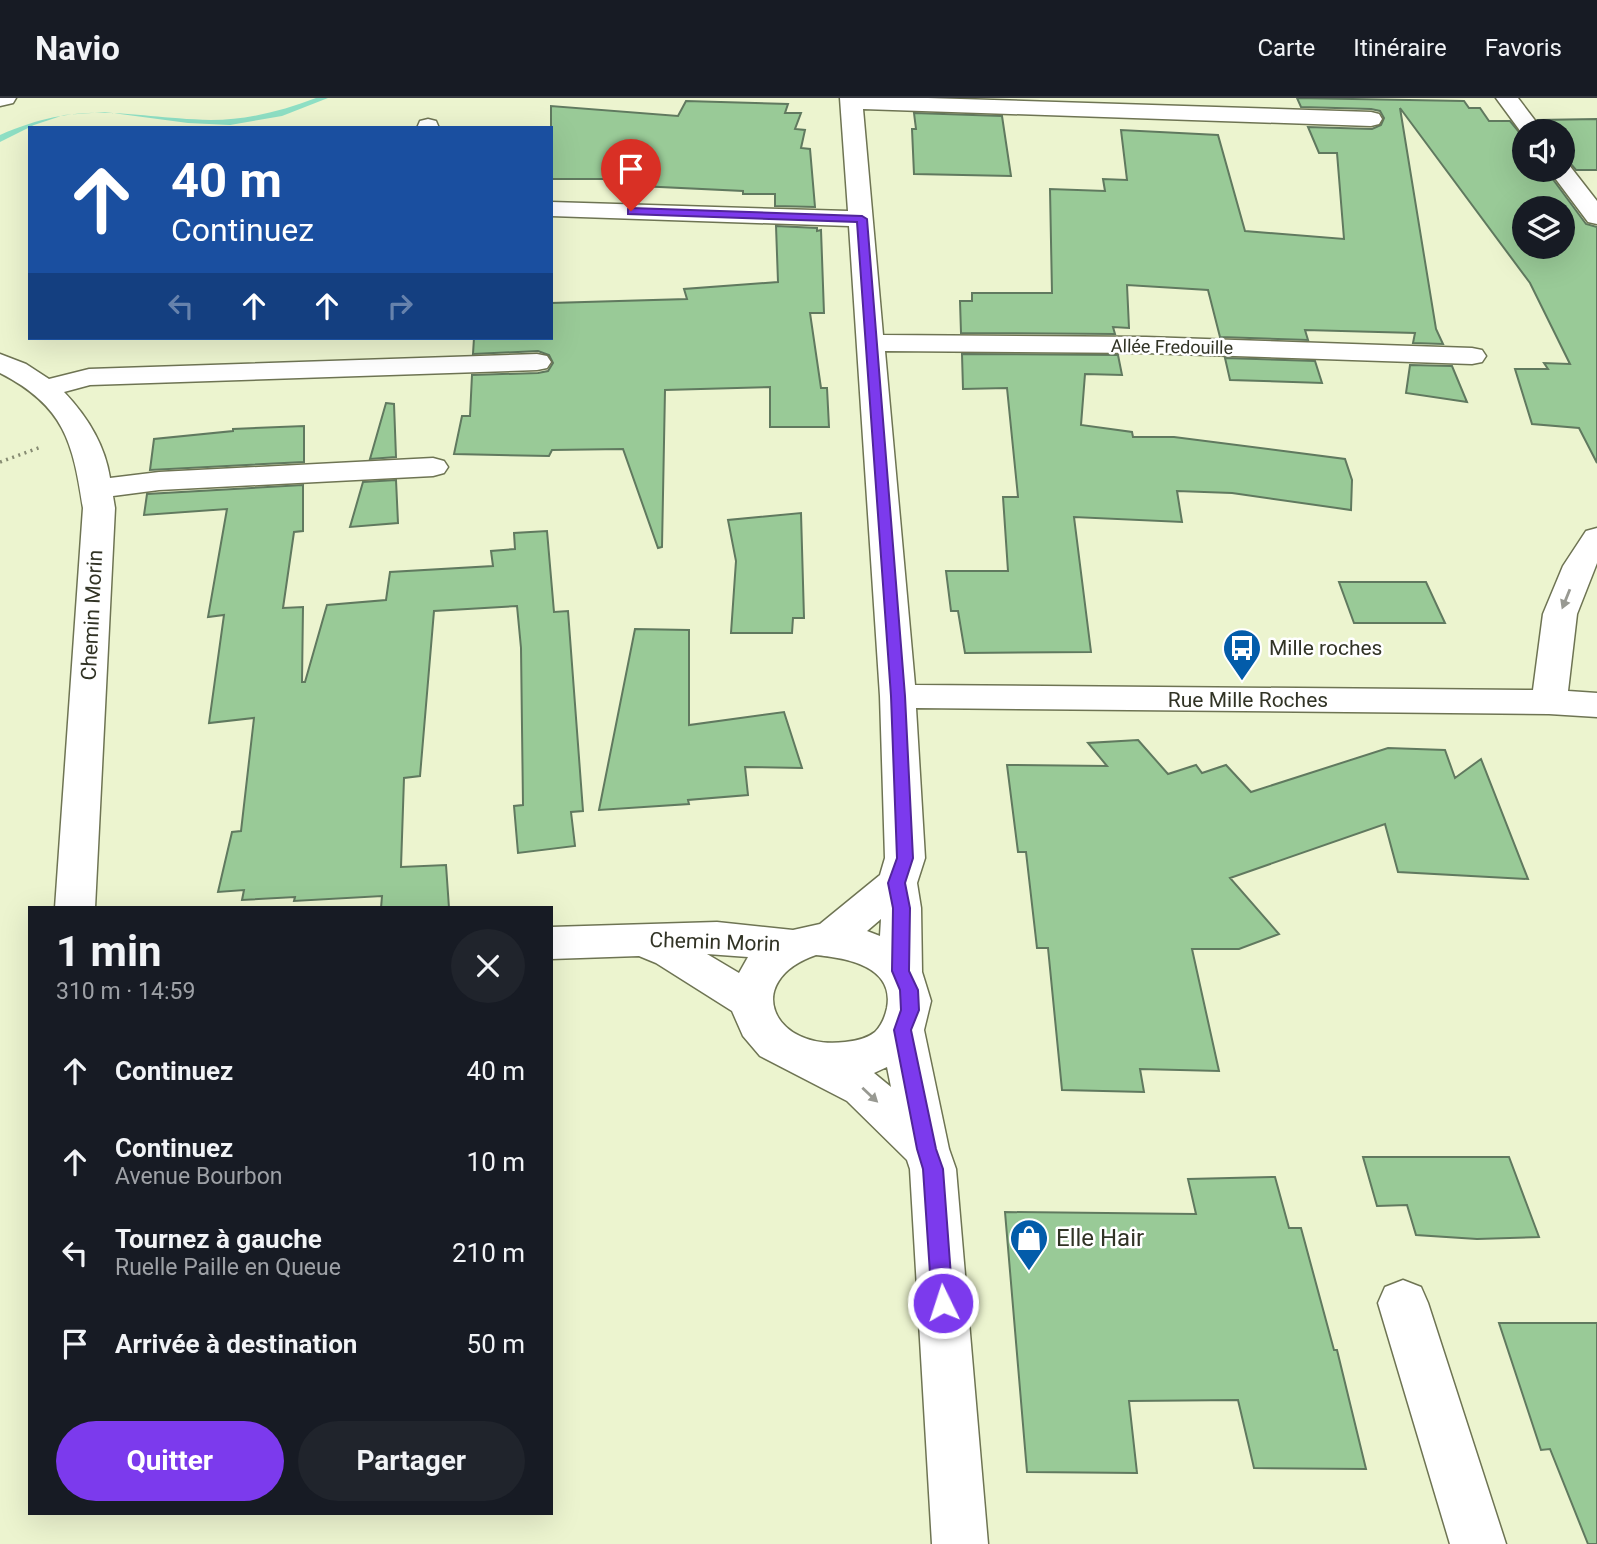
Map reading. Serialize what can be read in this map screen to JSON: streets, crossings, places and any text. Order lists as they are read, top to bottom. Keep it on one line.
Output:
{"streets":{"street":["Allée Fredouille","Chemin Morin","Rue Mille Roches"]},"places":{"bus stop":["Mille roches"],"shop":["Elle Hair"]},"page":{"header":"Navio","nav":["Carte","Itinéraire","Favoris"],"turn":["40 m","Continuez"],"heading":["1 min","310 m · 14:59"],"list":[{"name":"Continuez","value":"40 m"},{"name":"Continuez","note":"Avenue Bourbon","value":"10 m"},{"name":"Tournez à gauche","note":"Ruelle Paille en Queue","value":"210 m"},{"name":"Arrivée à destination","value":"50 m"}],"buttons":["Quitter","Partager"]}}
